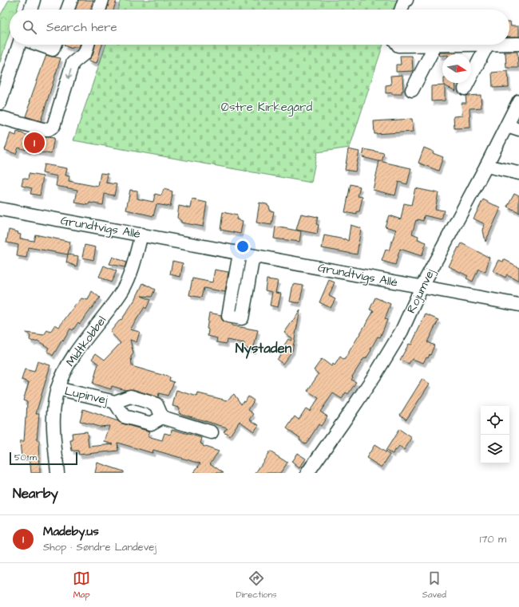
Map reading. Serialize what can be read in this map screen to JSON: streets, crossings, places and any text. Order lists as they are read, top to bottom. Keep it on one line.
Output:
{"streets":{"street":["Grundtvigs Allé","Rojumvej","Midtkobbel","Lupinvej"]},"crossings":[["Grundtvigs Allé","Rojumvej"],["Grundtvigs Allé","Midtkobbel"],["Midtkobbel","Lupinvej"]],"districts":["Nystaden"],"parks":["Østre Kirkegård"],"scale_bar":"50 m","north":"right","page":{"search":"Search here","pins":"1","scale":"50 m","heading":"Nearby","list":[{"mark":"1","name":"Madeby.us","note":"Shop · Søndre Landevej","value":"170 m"}],"nav":["Map","Directions","Saved"]}}
